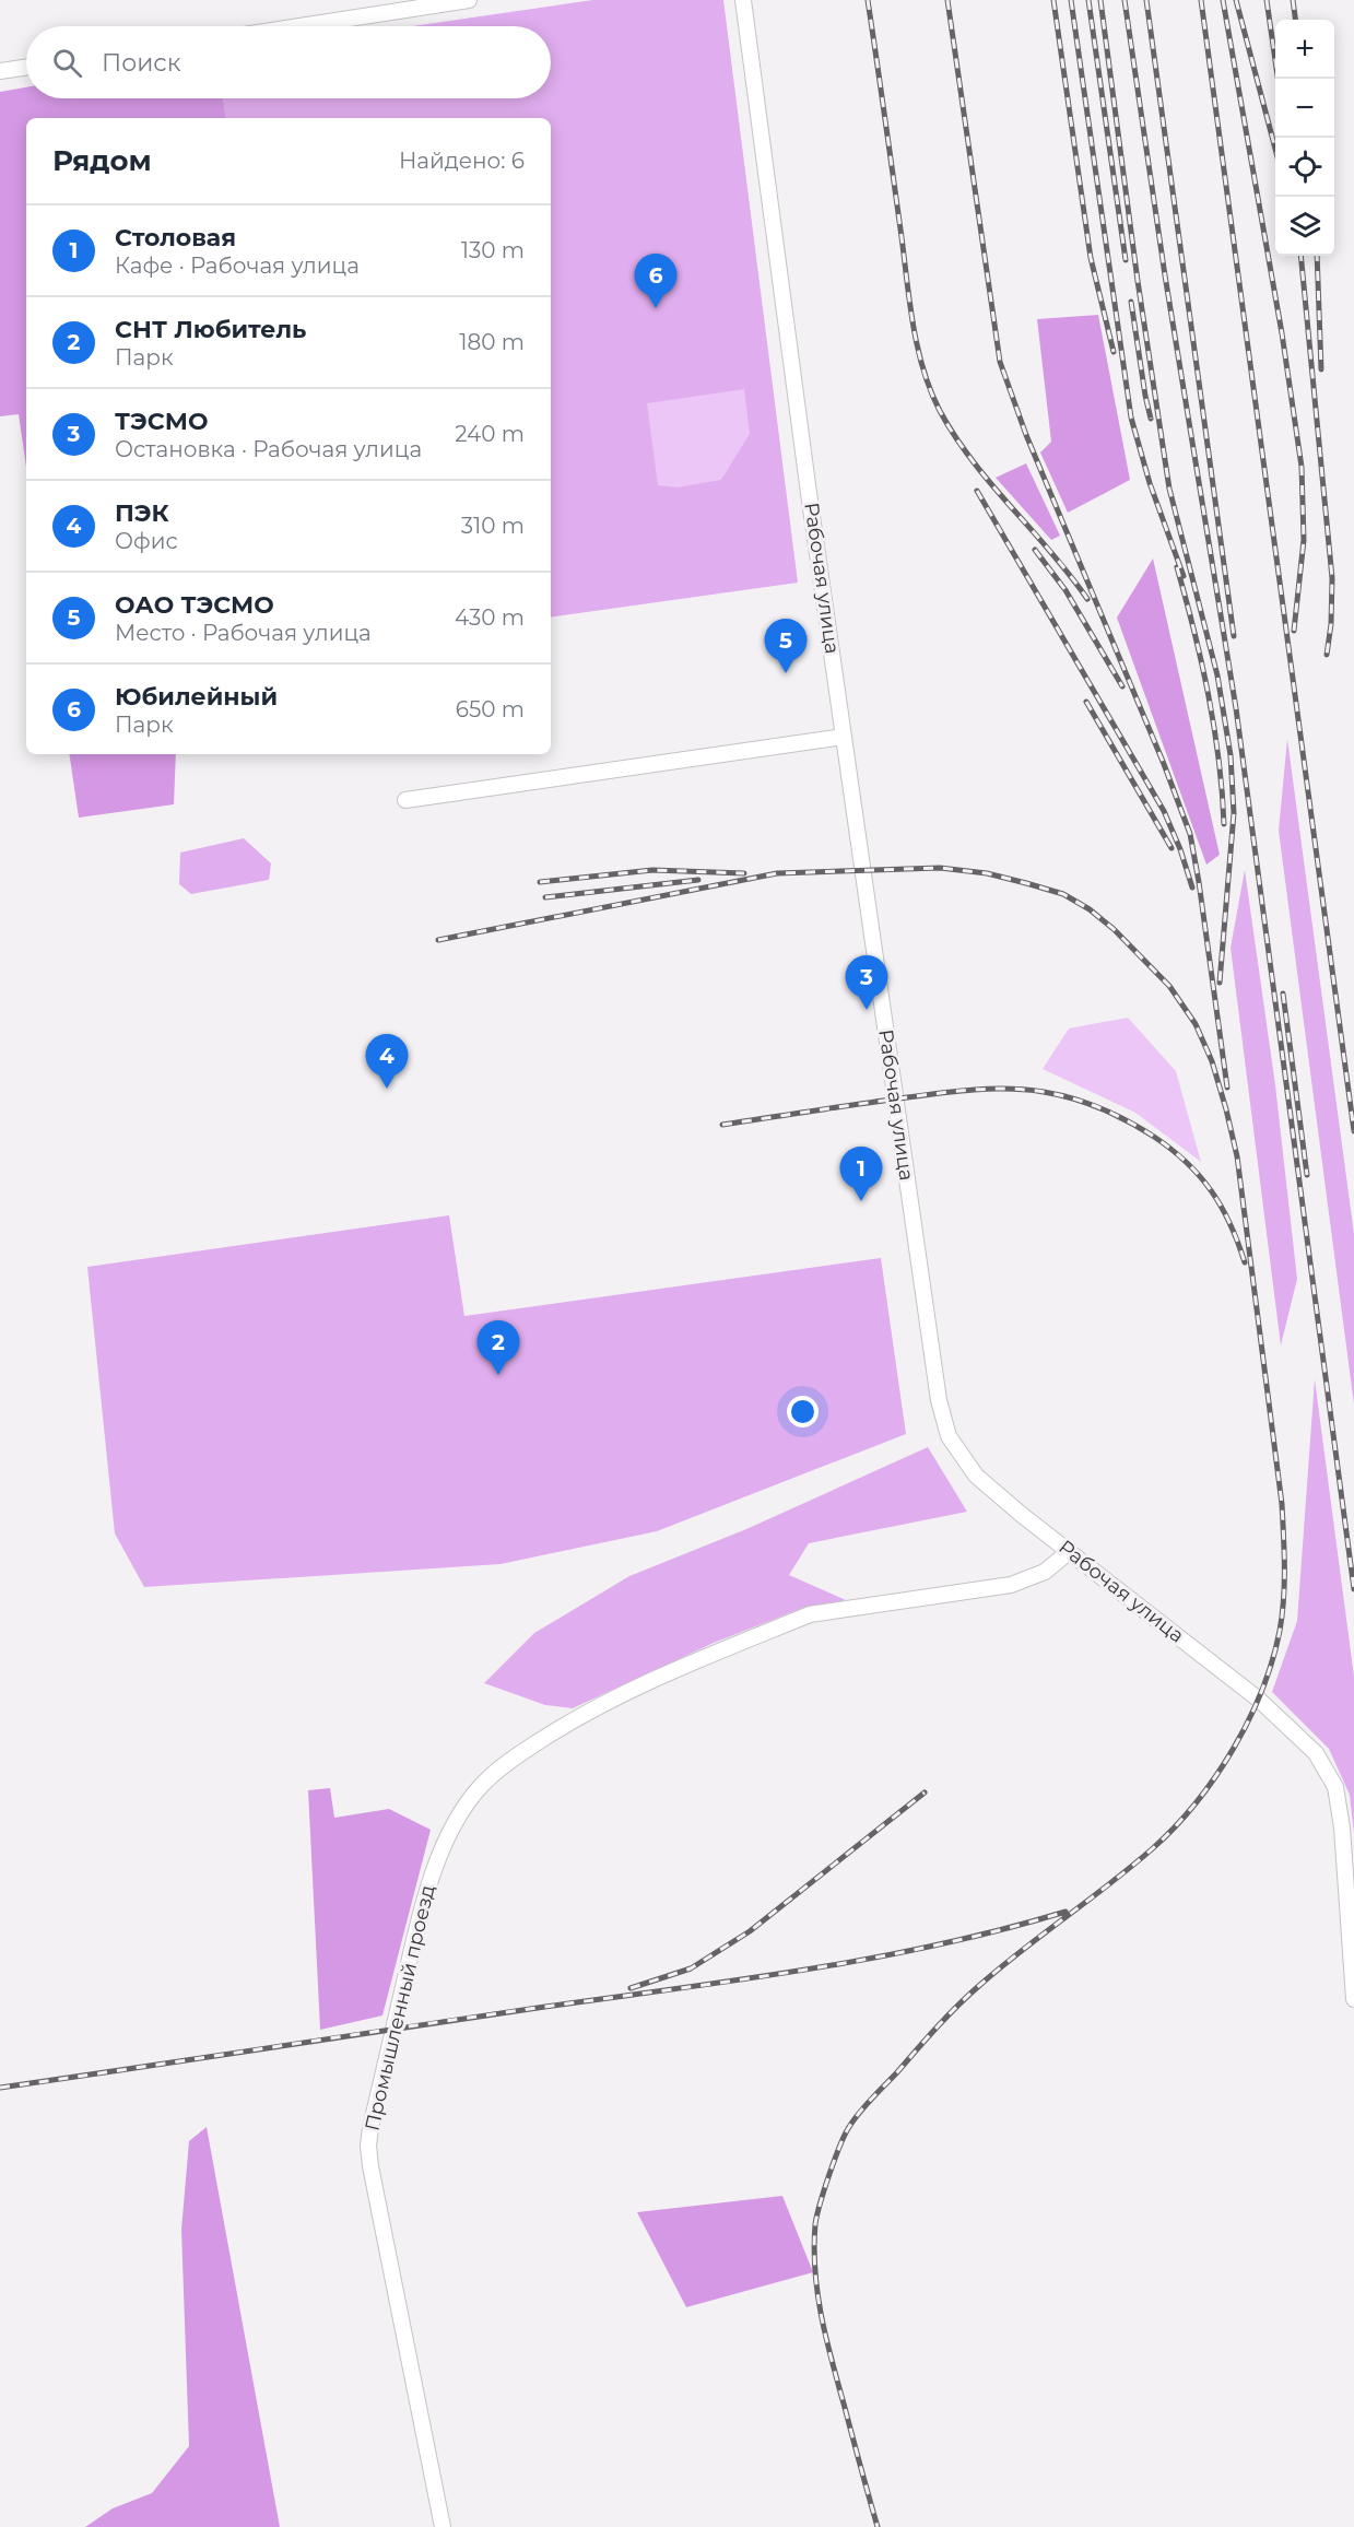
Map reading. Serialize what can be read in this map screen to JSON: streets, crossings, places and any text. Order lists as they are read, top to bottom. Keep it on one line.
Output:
{"streets":{"street":["Рабочая улица","Промышленный проезд"]},"crossings":[["Рабочая улица","Промышленный проезд"]],"page":{"map_buttons":["+","−"],"search":"Поиск","heading":["Рядом","Найдено: 6"],"list":[{"mark":"1","name":"Столовая","note":"Кафе · Рабочая улица","value":"130 m"},{"mark":"2","name":"СНТ Любитель","note":"Парк","value":"180 m"},{"mark":"3","name":"ТЭСМО","note":"Остановка · Рабочая улица","value":"240 m"},{"mark":"4","name":"ПЭК","note":"Офис","value":"310 m"},{"mark":"5","name":"ОАО ТЭСМО","note":"Место · Рабочая улица","value":"430 m"},{"mark":"6","name":"Юбилейный","note":"Парк","value":"650 m"}],"pins":["6","5","3","4","1","2"]}}
